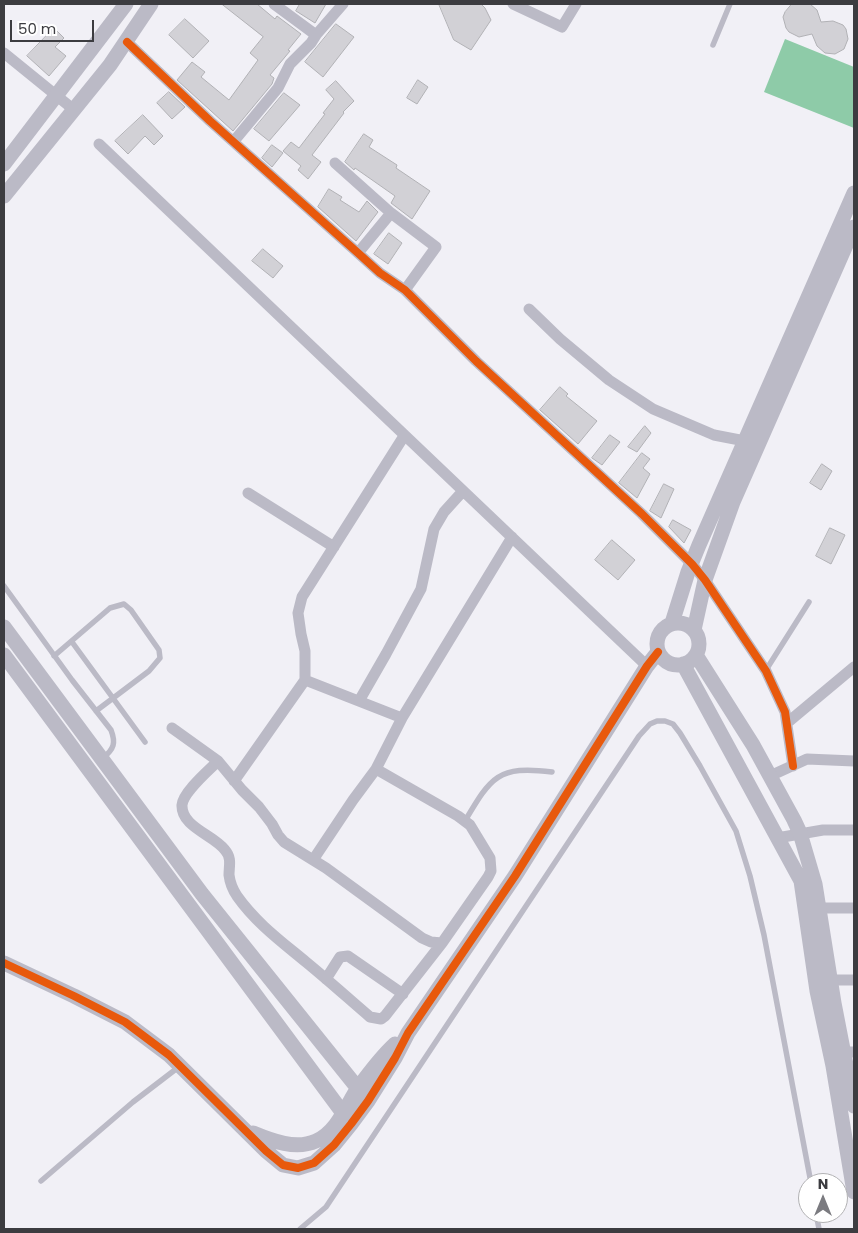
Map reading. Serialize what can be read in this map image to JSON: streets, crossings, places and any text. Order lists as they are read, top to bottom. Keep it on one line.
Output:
{"scale_bar":"50 m","north":"top"}
